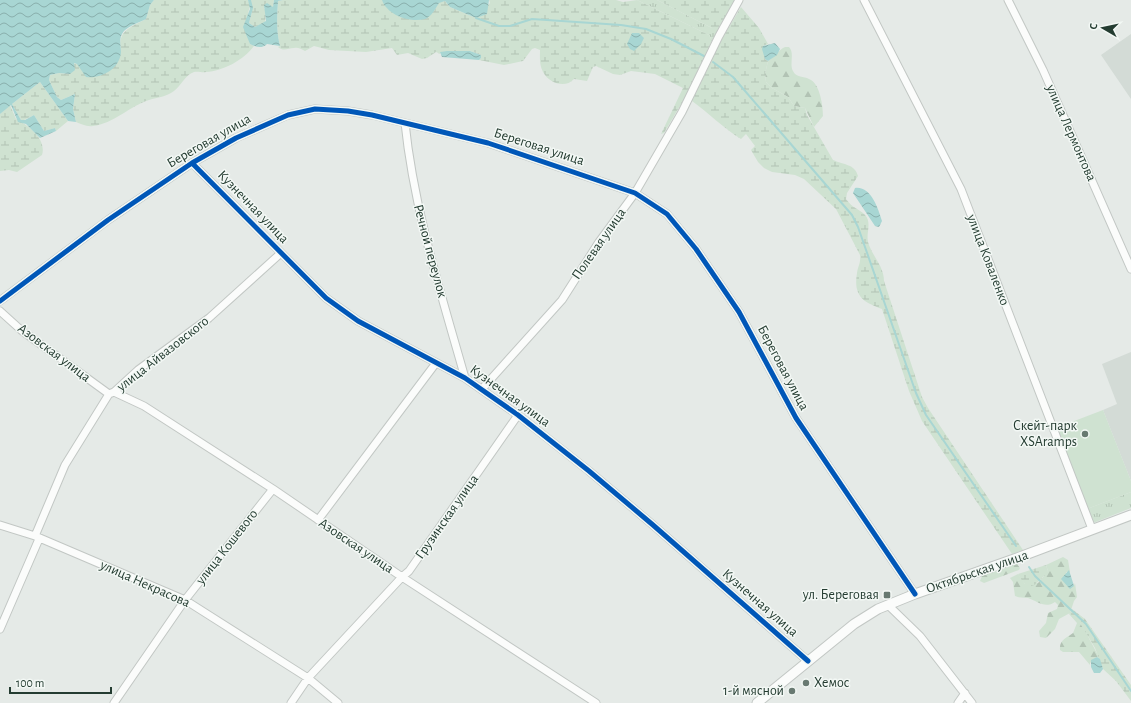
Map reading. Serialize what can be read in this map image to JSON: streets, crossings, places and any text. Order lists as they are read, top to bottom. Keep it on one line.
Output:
{"streets":{"street":["улица Лермонтова","Береговая улица","Кузнечная улица","Полевая улица","Речной переулок","улица Коваленко","Азовская улица","улица Айвазовского","Грузинская улица","улица Кошевого","Октябрьская улица","улица Некрасова"]},"crossings":[["Береговая улица","Кузнечная улица"],["Береговая улица","Полевая улица"],["Береговая улица","Речной переулок"],["Береговая улица","Октябрьская улица"],["Кузнечная улица","Полевая улица"],["Кузнечная улица","Речной переулок"],["Кузнечная улица","улица Айвазовского"],["Кузнечная улица","Грузинская улица"],["Кузнечная улица","Октябрьская улица"],["улица Коваленко","Октябрьская улица"],["Азовская улица","улица Айвазовского"],["Азовская улица","Грузинская улица"],["Азовская улица","улица Кошевого"],["улица Айвазовского","улица Некрасова"],["Грузинская улица","улица Некрасова"],["улица Кошевого","улица Некрасова"]],"places":{"other":["Скейт-парк XSAramps","Хемос","1-й мясной"],"transit":["ул. Береговая"]},"scale_bar":"100 m","north":"left"}
